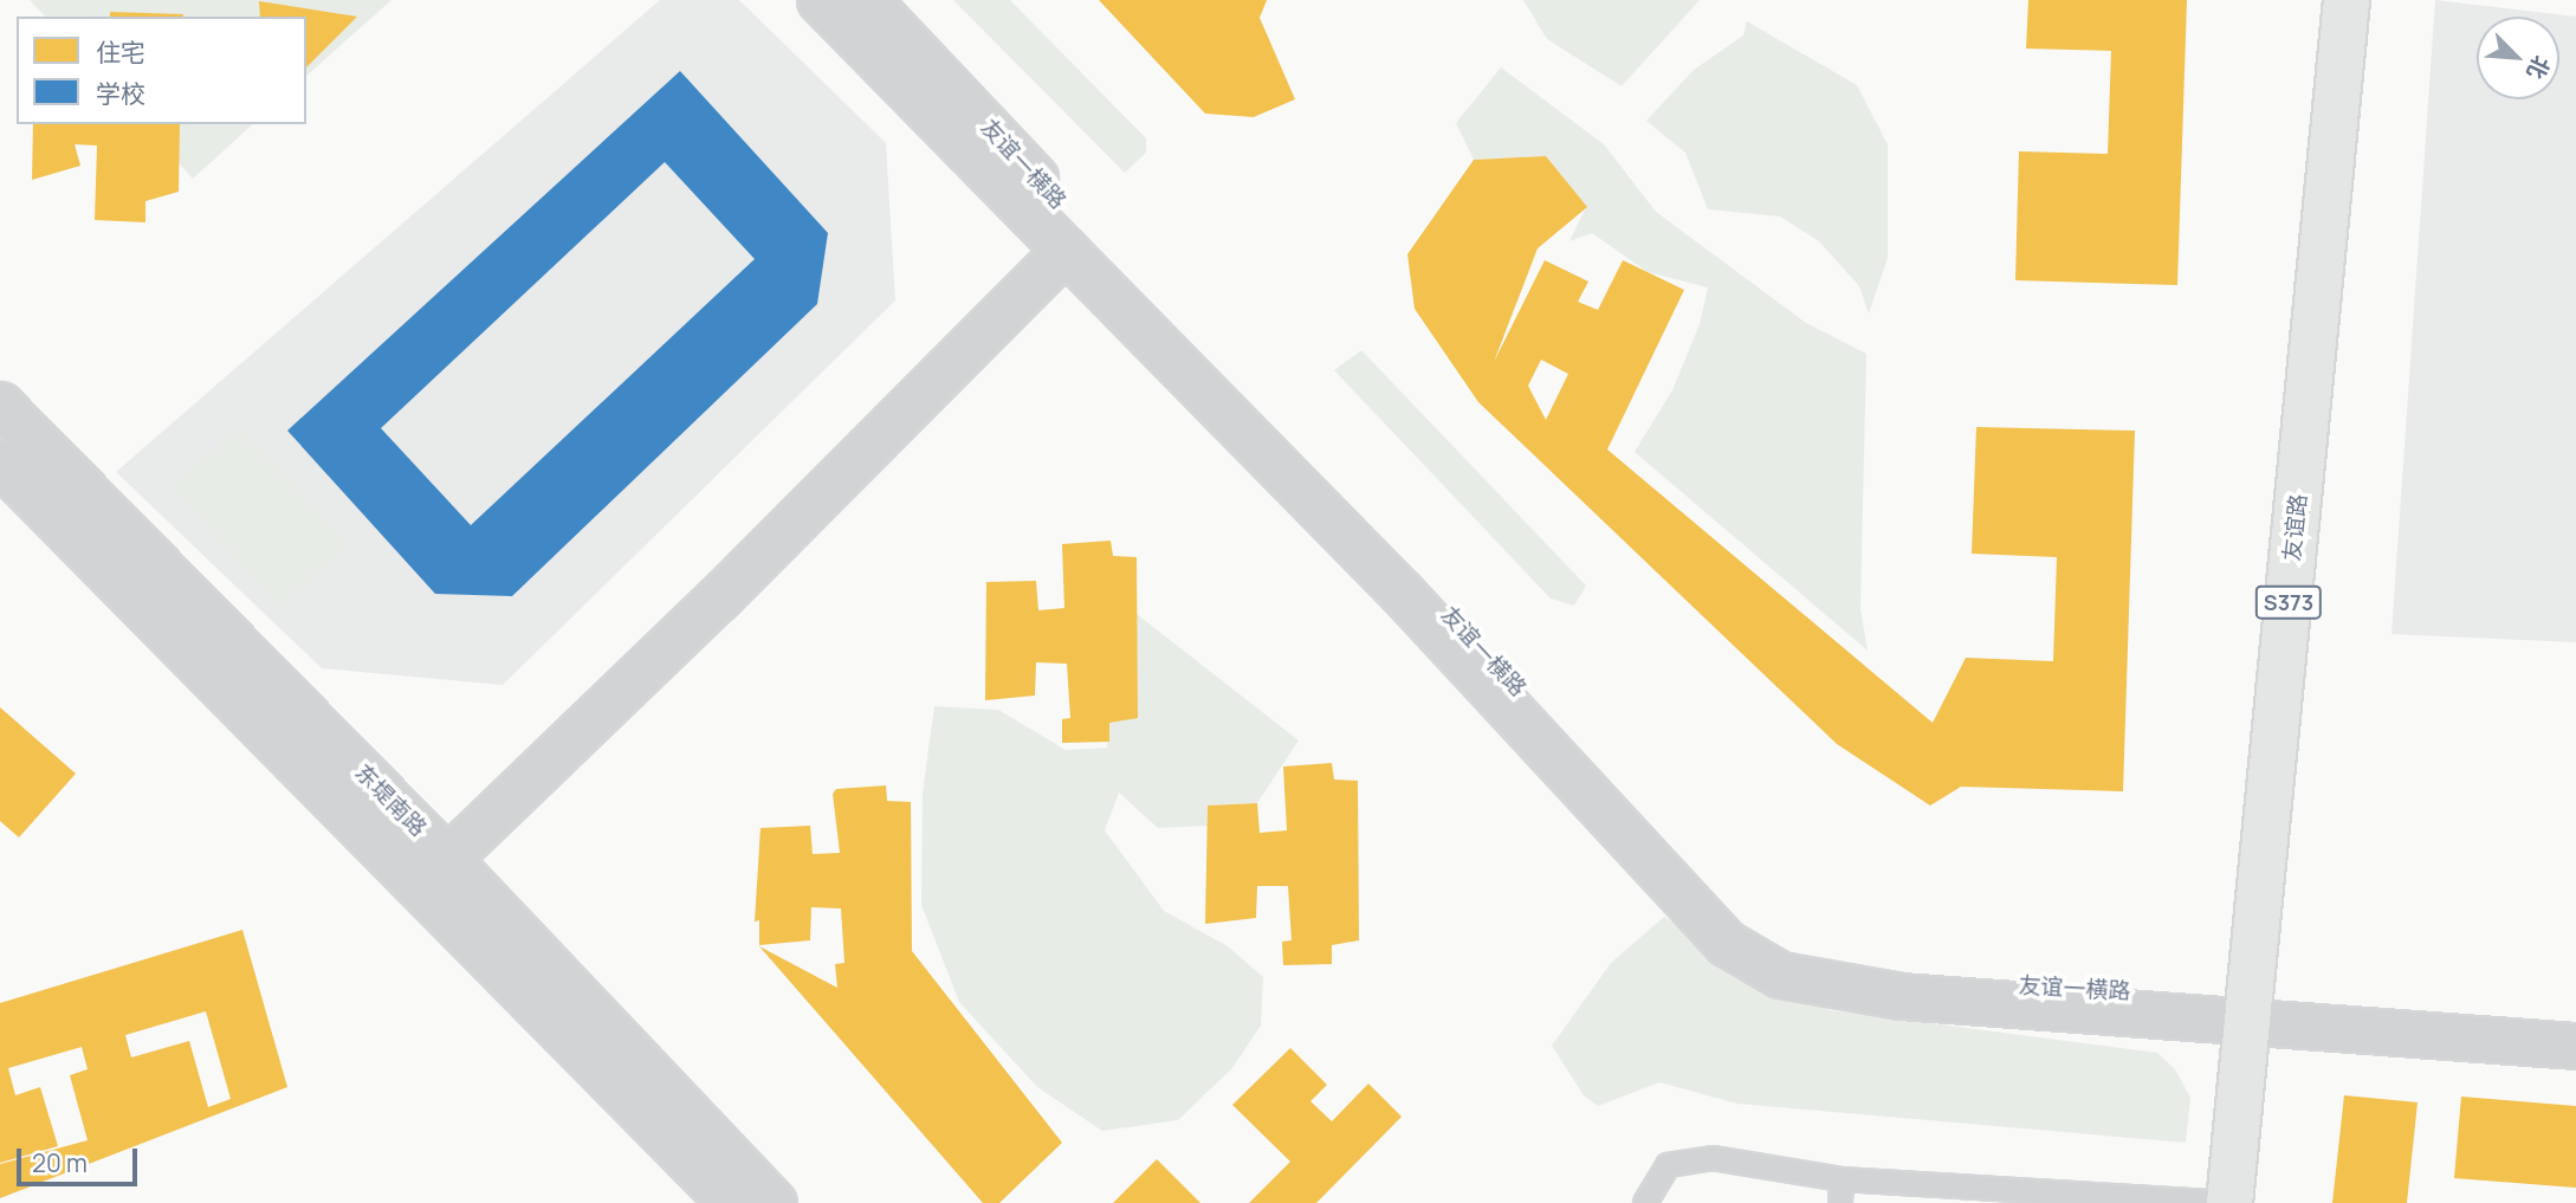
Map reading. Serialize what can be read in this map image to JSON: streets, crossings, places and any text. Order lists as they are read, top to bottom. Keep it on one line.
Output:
{"streets":{"main road":["友谊路","S373"],"street":["友谊一横路","东堤南路"]},"crossings":[["友谊一横路","友谊路"]],"legend":["住宅","学校"],"scale_bar":"20 m","north":"bottom right"}
